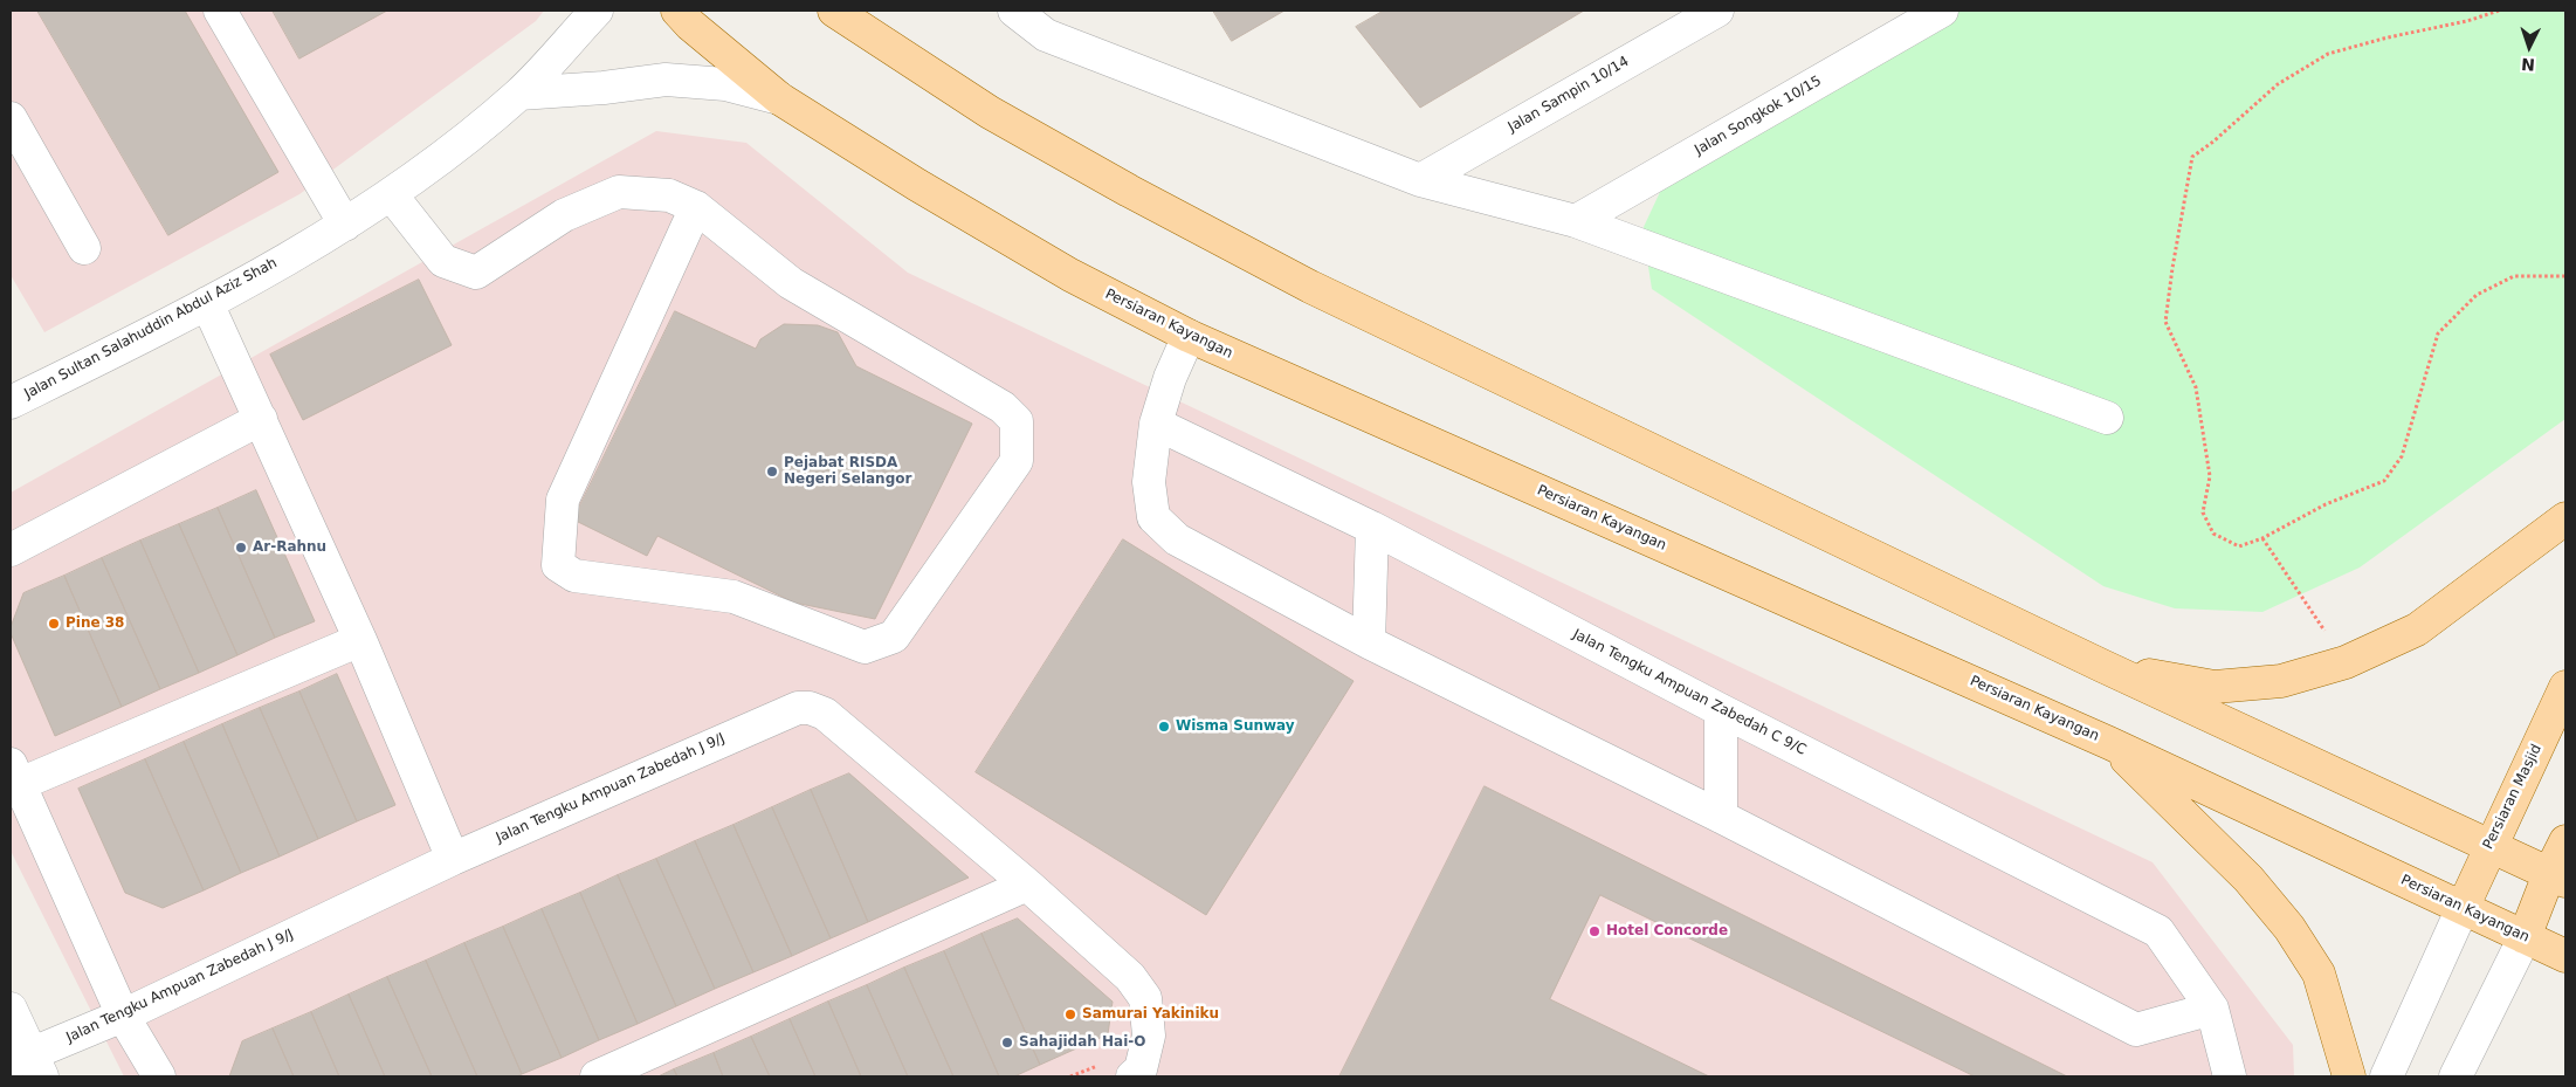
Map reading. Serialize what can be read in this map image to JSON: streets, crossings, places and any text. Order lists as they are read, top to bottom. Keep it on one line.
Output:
{"streets":{"main road":["Persiaran Kayangan","Persiaran Masjid"],"street":["Jalan Sampin 10/14","Jalan Songkok 10/15","Jalan Sultan Salahuddin Abdul Aziz Shah","Jalan Tengku Ampuan Zabedah C 9/C","Jalan Tengku Ampuan Zabedah J 9/J"]},"crossings":[["Persiaran Kayangan","Persiaran Masjid"]],"places":["Pejabat RISDA Negeri Selangor","Ar-Rahnu","Pine 38","Wisma Sunway","Hotel Concorde","Samurai Yakiniku","Sahajidah Hai-O"],"north":"bottom"}
